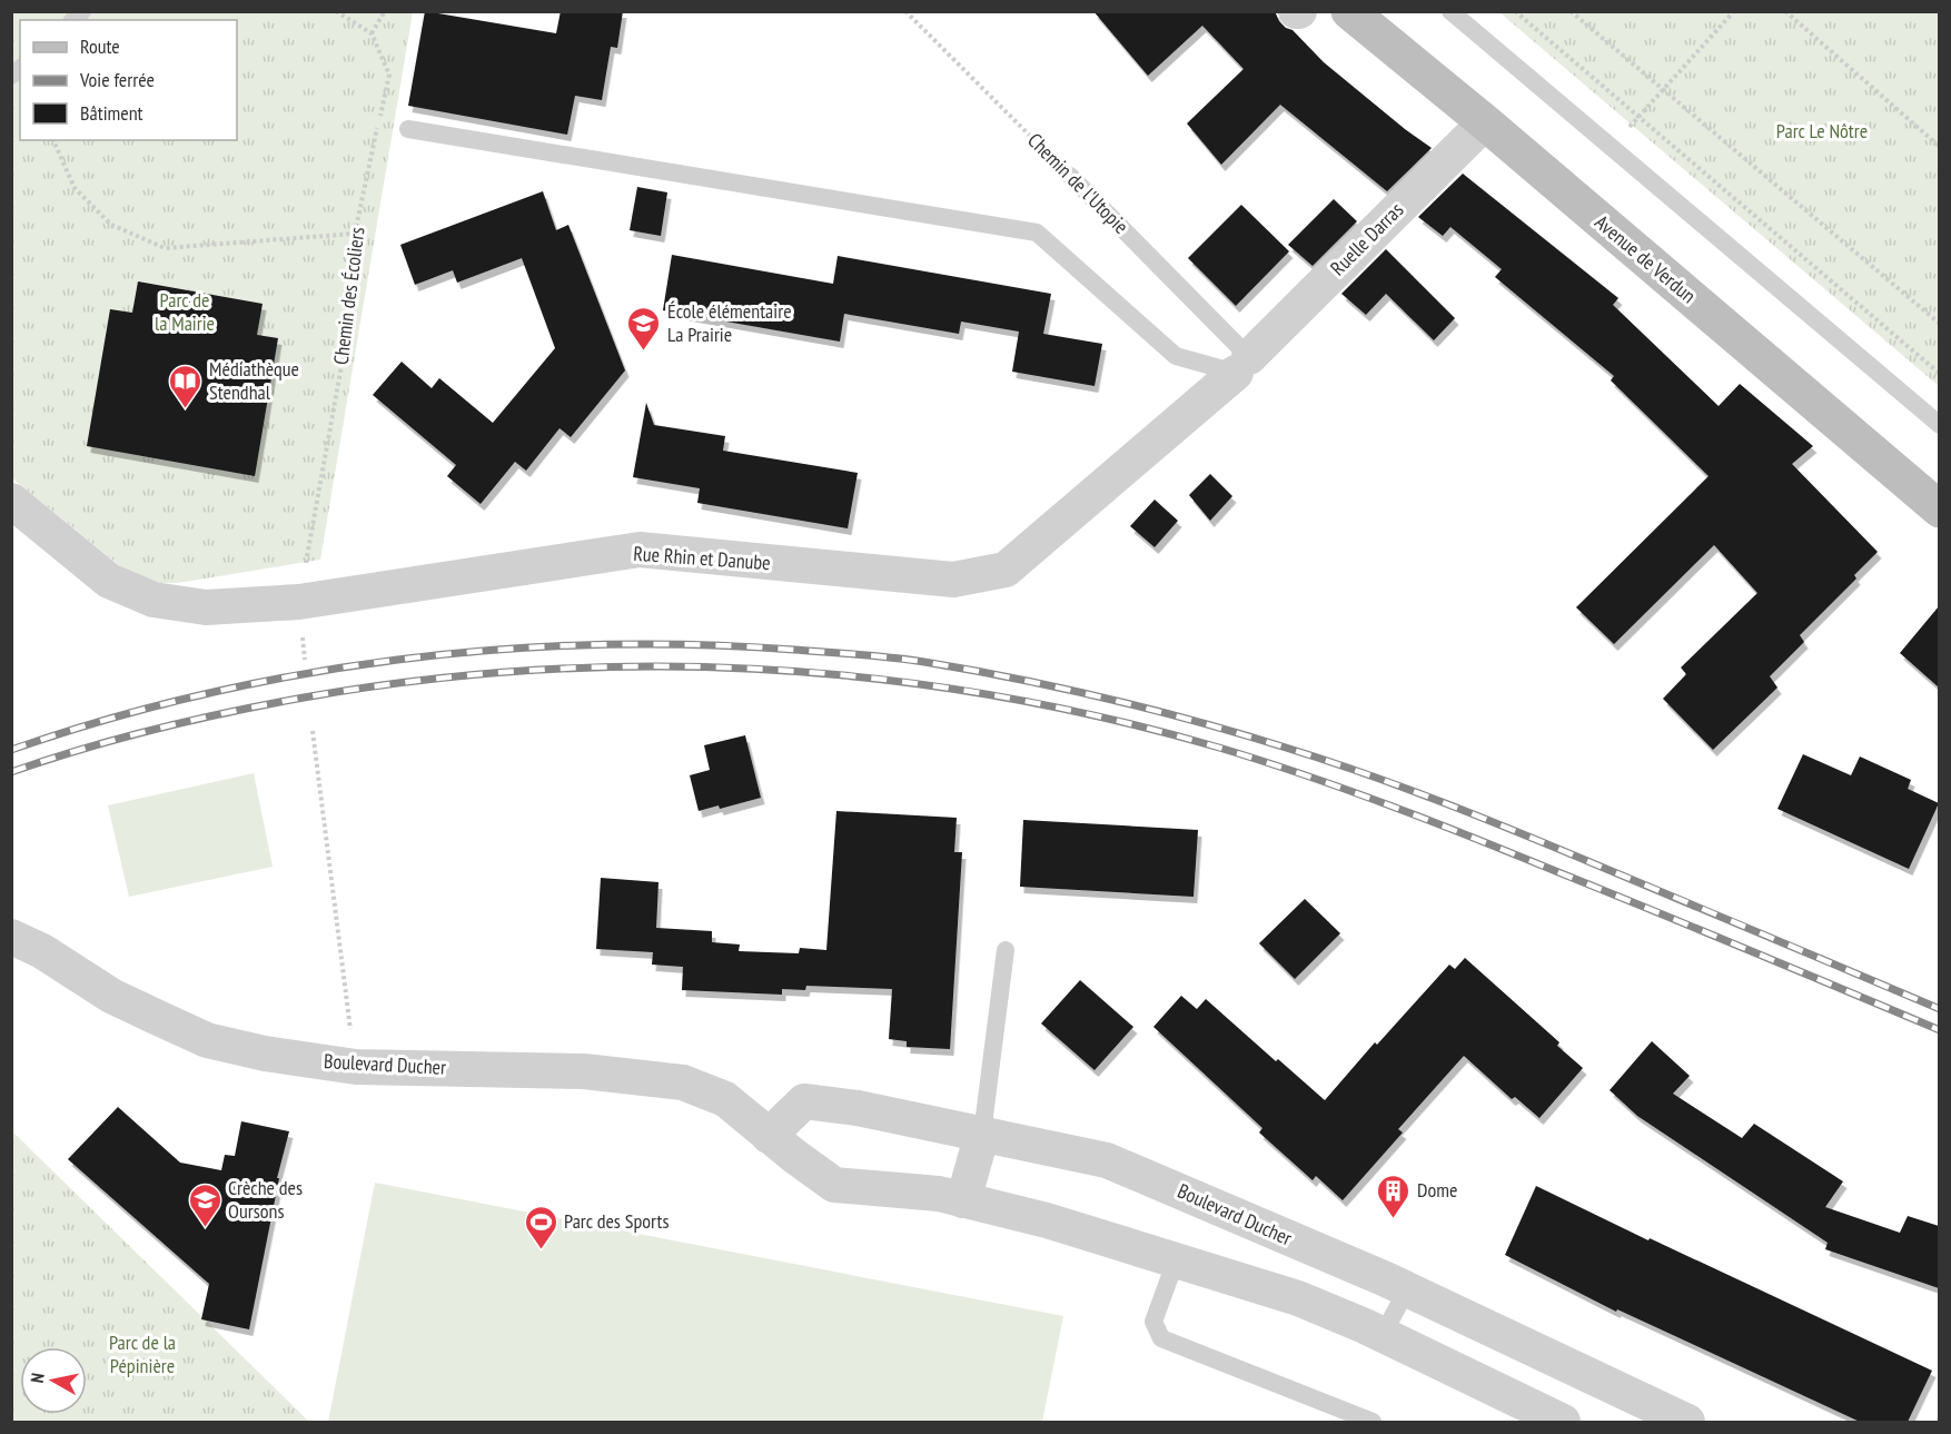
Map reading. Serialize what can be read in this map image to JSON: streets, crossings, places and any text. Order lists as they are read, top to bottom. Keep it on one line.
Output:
{"streets":{"main road":["Avenue de Verdun"],"street":["Ruelle Darras","Rue Rhin et Danube","Boulevard Ducher"],"lane":["Chemin de l'Utopie"],"path":["Chemin des Écoliers"]},"crossings":[["Chemin de l'Utopie","Ruelle Darras"],["Chemin de l'Utopie","Rue Rhin et Danube"],["Ruelle Darras","Avenue de Verdun"],["Ruelle Darras","Rue Rhin et Danube"],["Chemin des Écoliers","Rue Rhin et Danube"]],"parks":["Parc Le Nôtre","Parc de la Mairie","Parc de la Pépinière"],"places":{"school or university":["École élémentaire La Prairie","Crèche des Oursons"],"library":["Médiathèque Stendhal"],"building":["Dome"],"sports":["Parc des Sports"]},"legend":["Route","Voie ferrée","Bâtiment"],"north":"left"}
